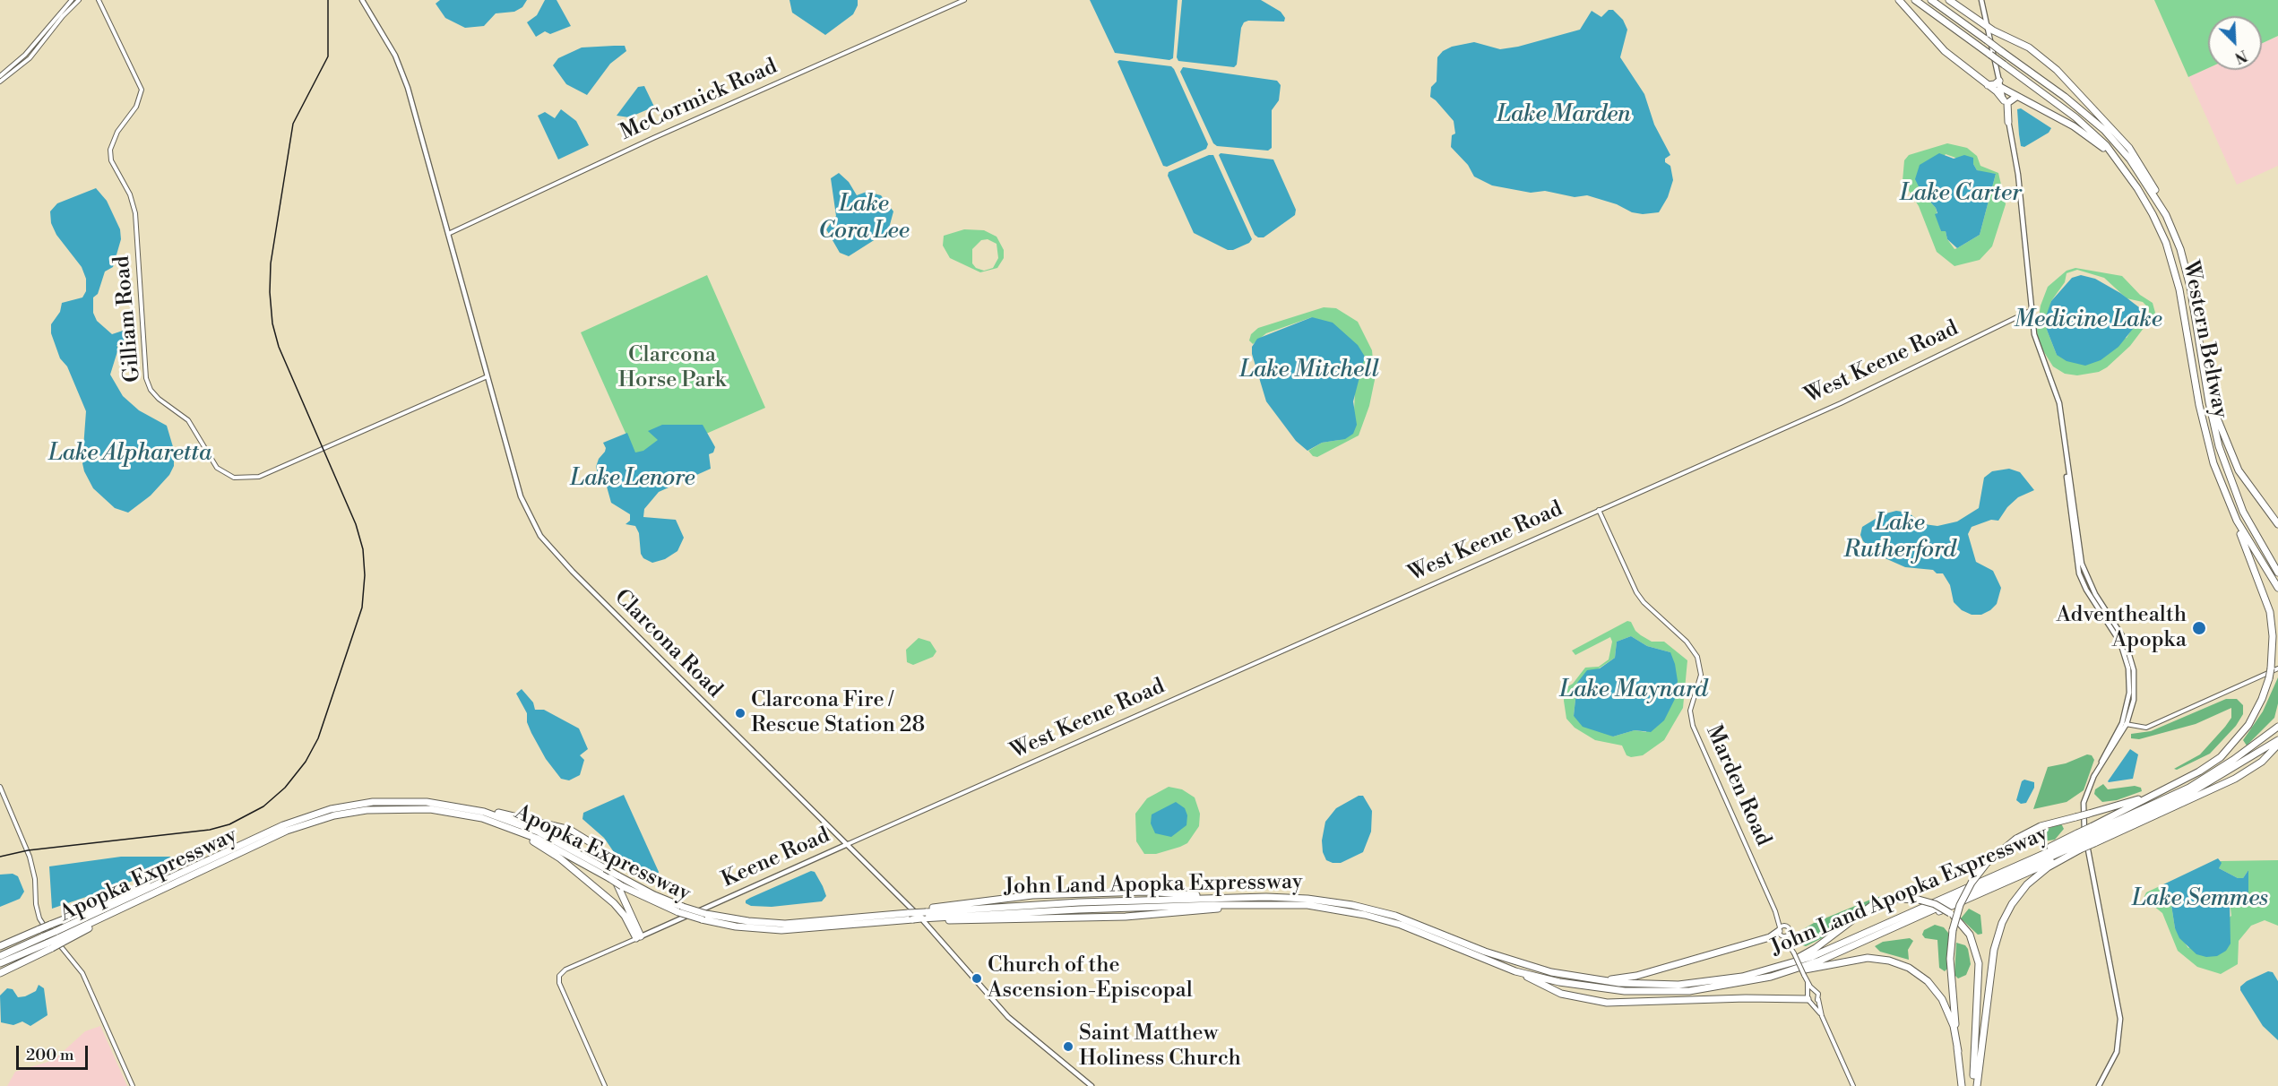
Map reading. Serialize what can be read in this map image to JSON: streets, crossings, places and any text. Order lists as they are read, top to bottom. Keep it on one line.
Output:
{"streets":{"highway":["Western Beltway","Apopka Expressway","John Land Apopka Expressway"],"main road":["Clarcona Road","Keene Road"],"street":["McCormick Road","Gilliam Road","West Keene Road","Marden Road"]},"crossings":[["McCormick Road","Clarcona Road"],["Gilliam Road","Clarcona Road"],["West Keene Road","Marden Road"],["West Keene Road","Keene Road"],["Clarcona Road","Keene Road"],["Apopka Expressway","John Land Apopka Expressway"]],"water":["Lake Marden","Lake Carter","Lake Cora Lee","Medicine Lake","Lake Mitchell","Lake Alpharetta","Lake Lenore","Lake Rutherford","Lake Maynard","Lake Semmes"],"parks":["Clarcona Horse Park"],"places":["Adventhealth Apopka","Clarcona Fire / Rescue Station 28","Church of the Ascension-Episcopal","Saint Matthew Holiness Church"],"scale_bar":"200 m","north":"bottom right"}
